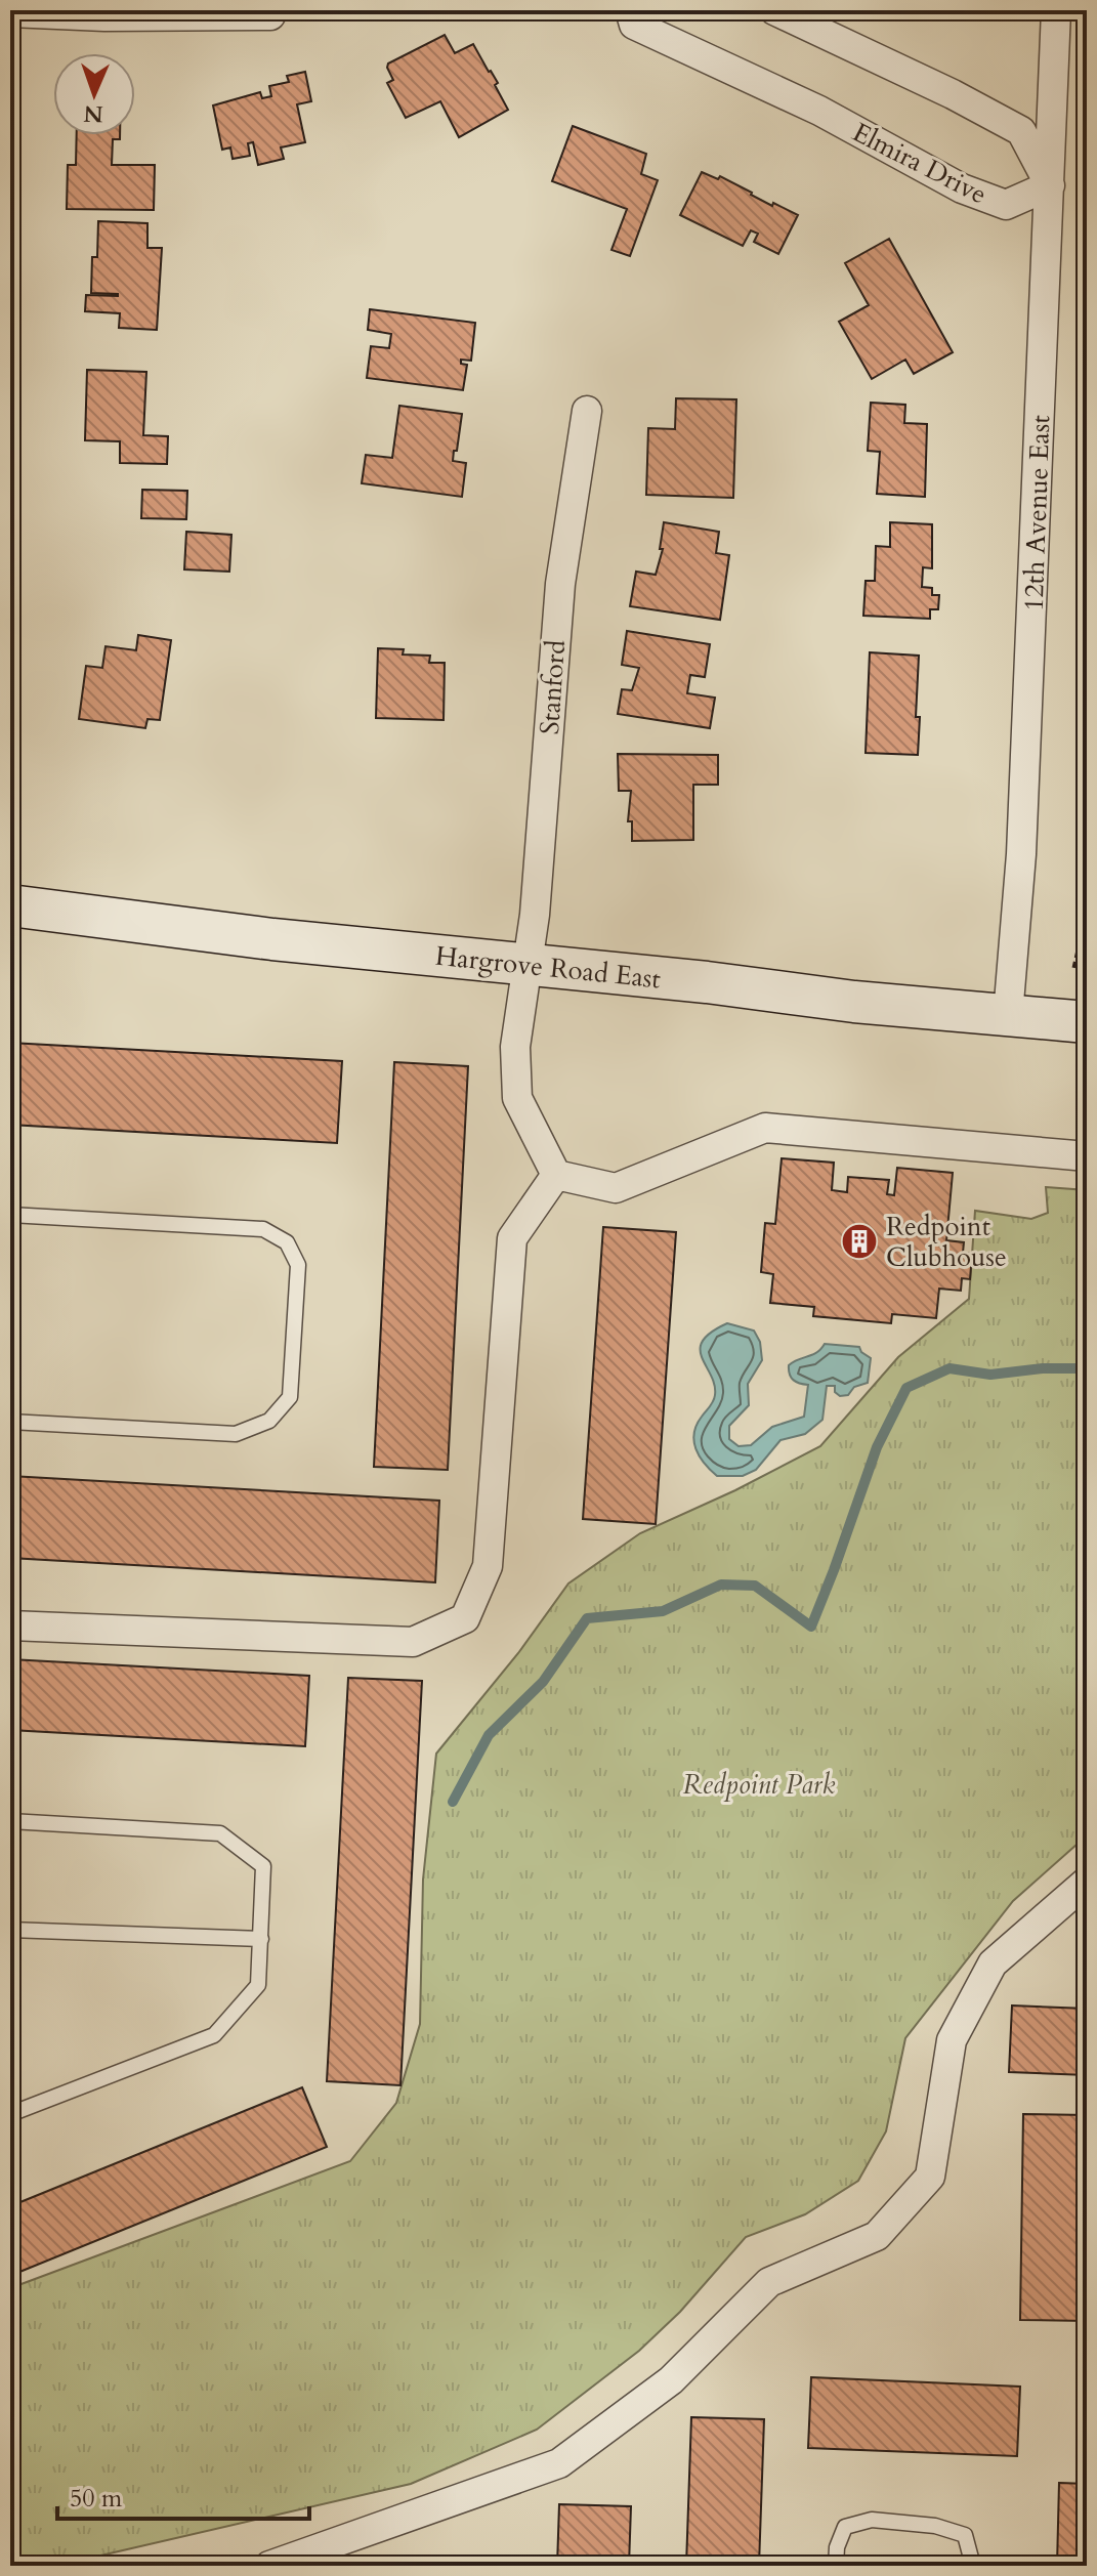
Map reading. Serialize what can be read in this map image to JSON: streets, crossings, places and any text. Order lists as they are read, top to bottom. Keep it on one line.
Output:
{"streets":{"main road":["Hargrove Road East"],"street":["Elmira Drive","12th Avenue East","Stanford"]},"crossings":[["Elmira Drive","12th Avenue East"],["12th Avenue East","Hargrove Road East"],["Stanford","Hargrove Road East"]],"parks":["Redpoint Park"],"places":{"building":["Redpoint Clubhouse"]},"scale_bar":"50 m","north":"bottom"}
